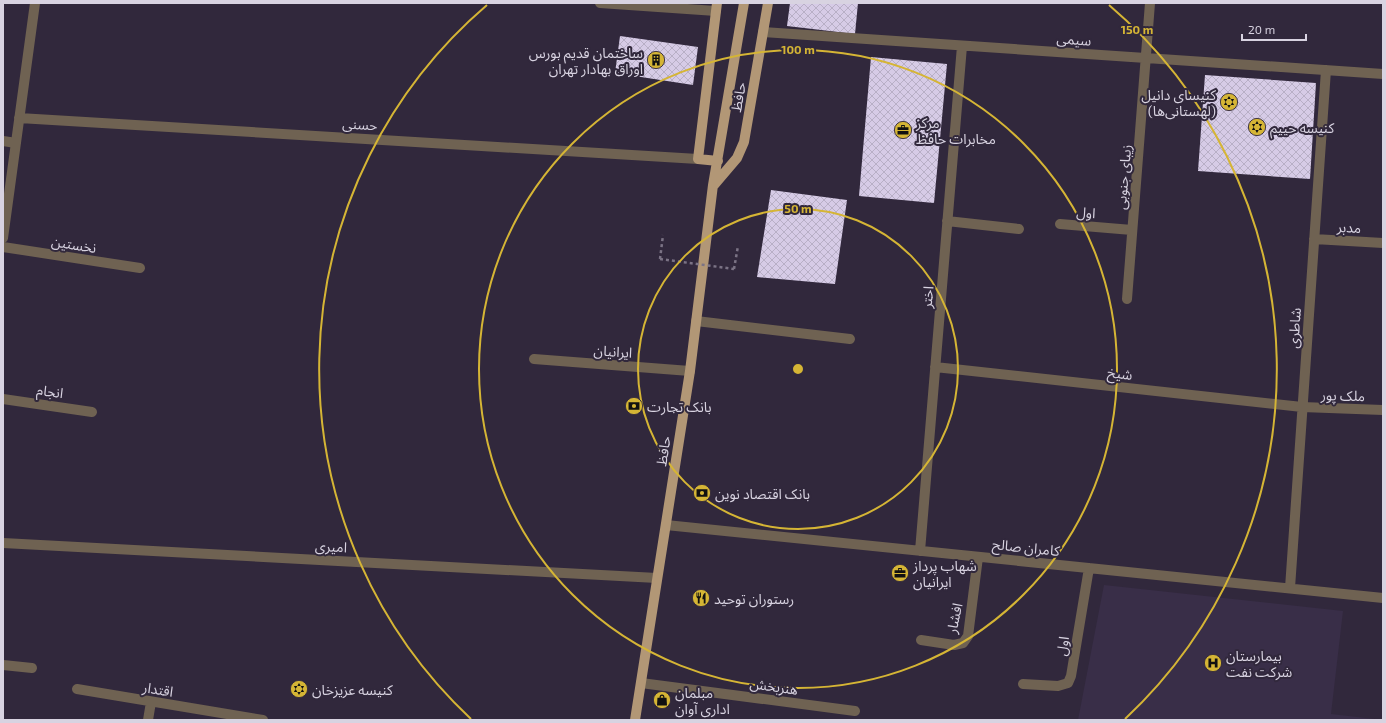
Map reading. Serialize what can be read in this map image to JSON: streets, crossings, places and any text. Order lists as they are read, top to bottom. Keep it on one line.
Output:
{"streets":{"main road":["حافظ"],"street":["سیمی","حسنی","زیبای جنوبی","اول","مدبر","نخستین","اختر","شاطری","ایرانیان","شیخ","انجام","ملک پور","امیری","کامران صالح","افشار","هنربخش","اقتدار"]},"crossings":[["سیمی","حافظ"],["سیمی","زیبای جنوبی"],["سیمی","اختر"],["سیمی","شاطری"],["حافظ","ایرانیان"],["حافظ","امیری"],["حافظ","کامران صالح"],["حافظ","هنربخش"],["زیبای جنوبی","اول"],["اول","کامران صالح"],["مدبر","شاطری"],["اختر","شیخ"],["اختر","کامران صالح"],["شاطری","شیخ"],["شاطری","ملک پور"],["شاطری","کامران صالح"],["شیخ","ملک پور"],["کامران صالح","افشار"]],"places":{"building":["ساختمان قدیم بورس اوراق بهادار تهران"],"synagogue":["کنیسای دانیل (لهستانی‌ها)","کنیسه حییم","کنیسه عزیزخان"],"office":["مرکز مخابرات حافظ","شهاب پرداز ایرانیان"],"bank":["بانک تجارت","بانک اقتصاد نوین"],"restaurant":["رستوران توحید"],"hospital":["بیمارستان شرکت نفت"],"shop":["مبلمان اداری آوان"]},"scale_bar":"20 m","rings":["150 m","100 m","50 m"]}
